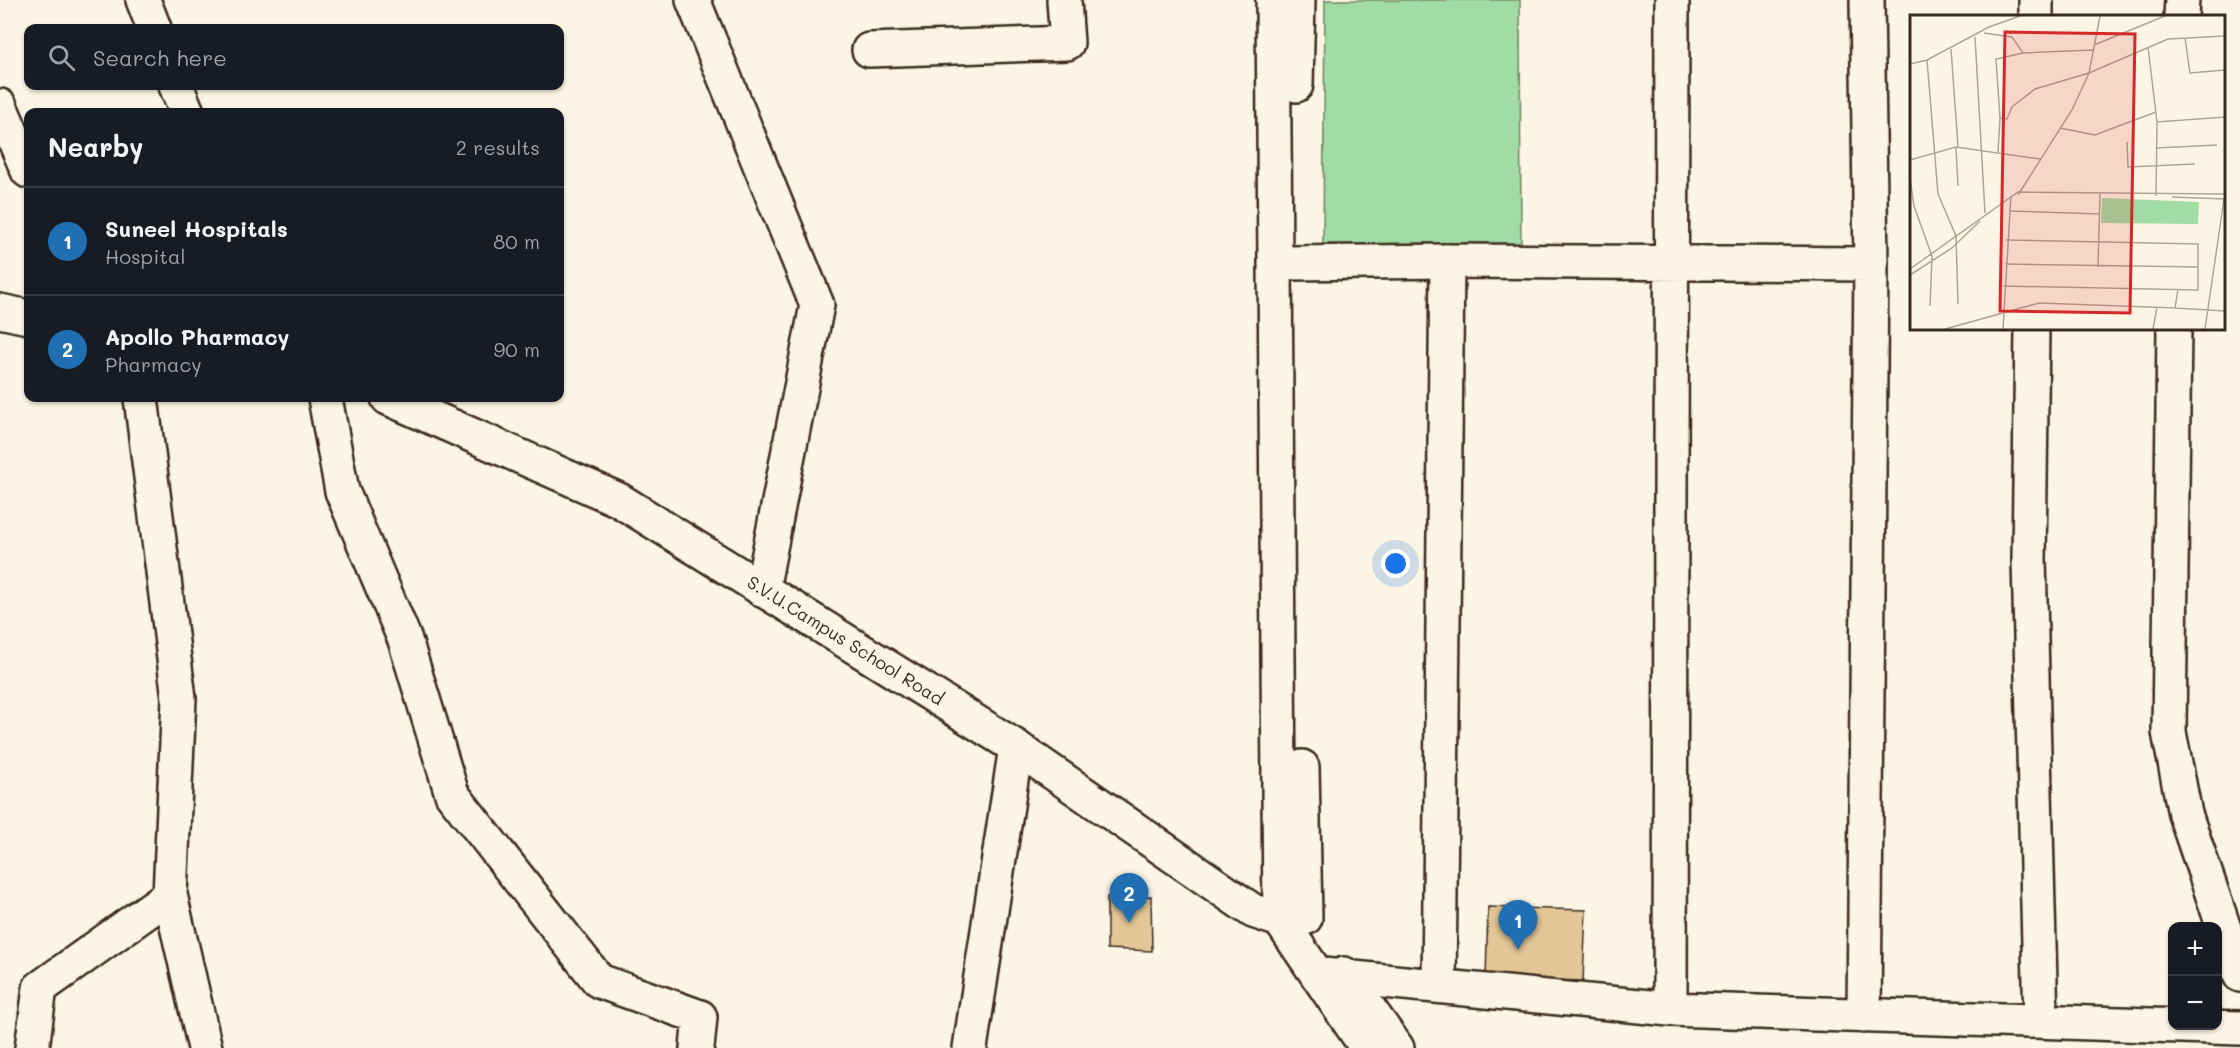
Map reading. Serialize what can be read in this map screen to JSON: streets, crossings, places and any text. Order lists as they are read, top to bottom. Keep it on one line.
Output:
{"streets":{"street":["S.V.U.Campus School Road"]},"page":{"search":"Search here","heading":["Nearby","2 results"],"list":[{"mark":"1","name":"Suneel Hospitals","note":"Hospital","value":"80 m"},{"mark":"2","name":"Apollo Pharmacy","note":"Pharmacy","value":"90 m"}],"pins":["2","1"],"map_buttons":["+","−"]}}
